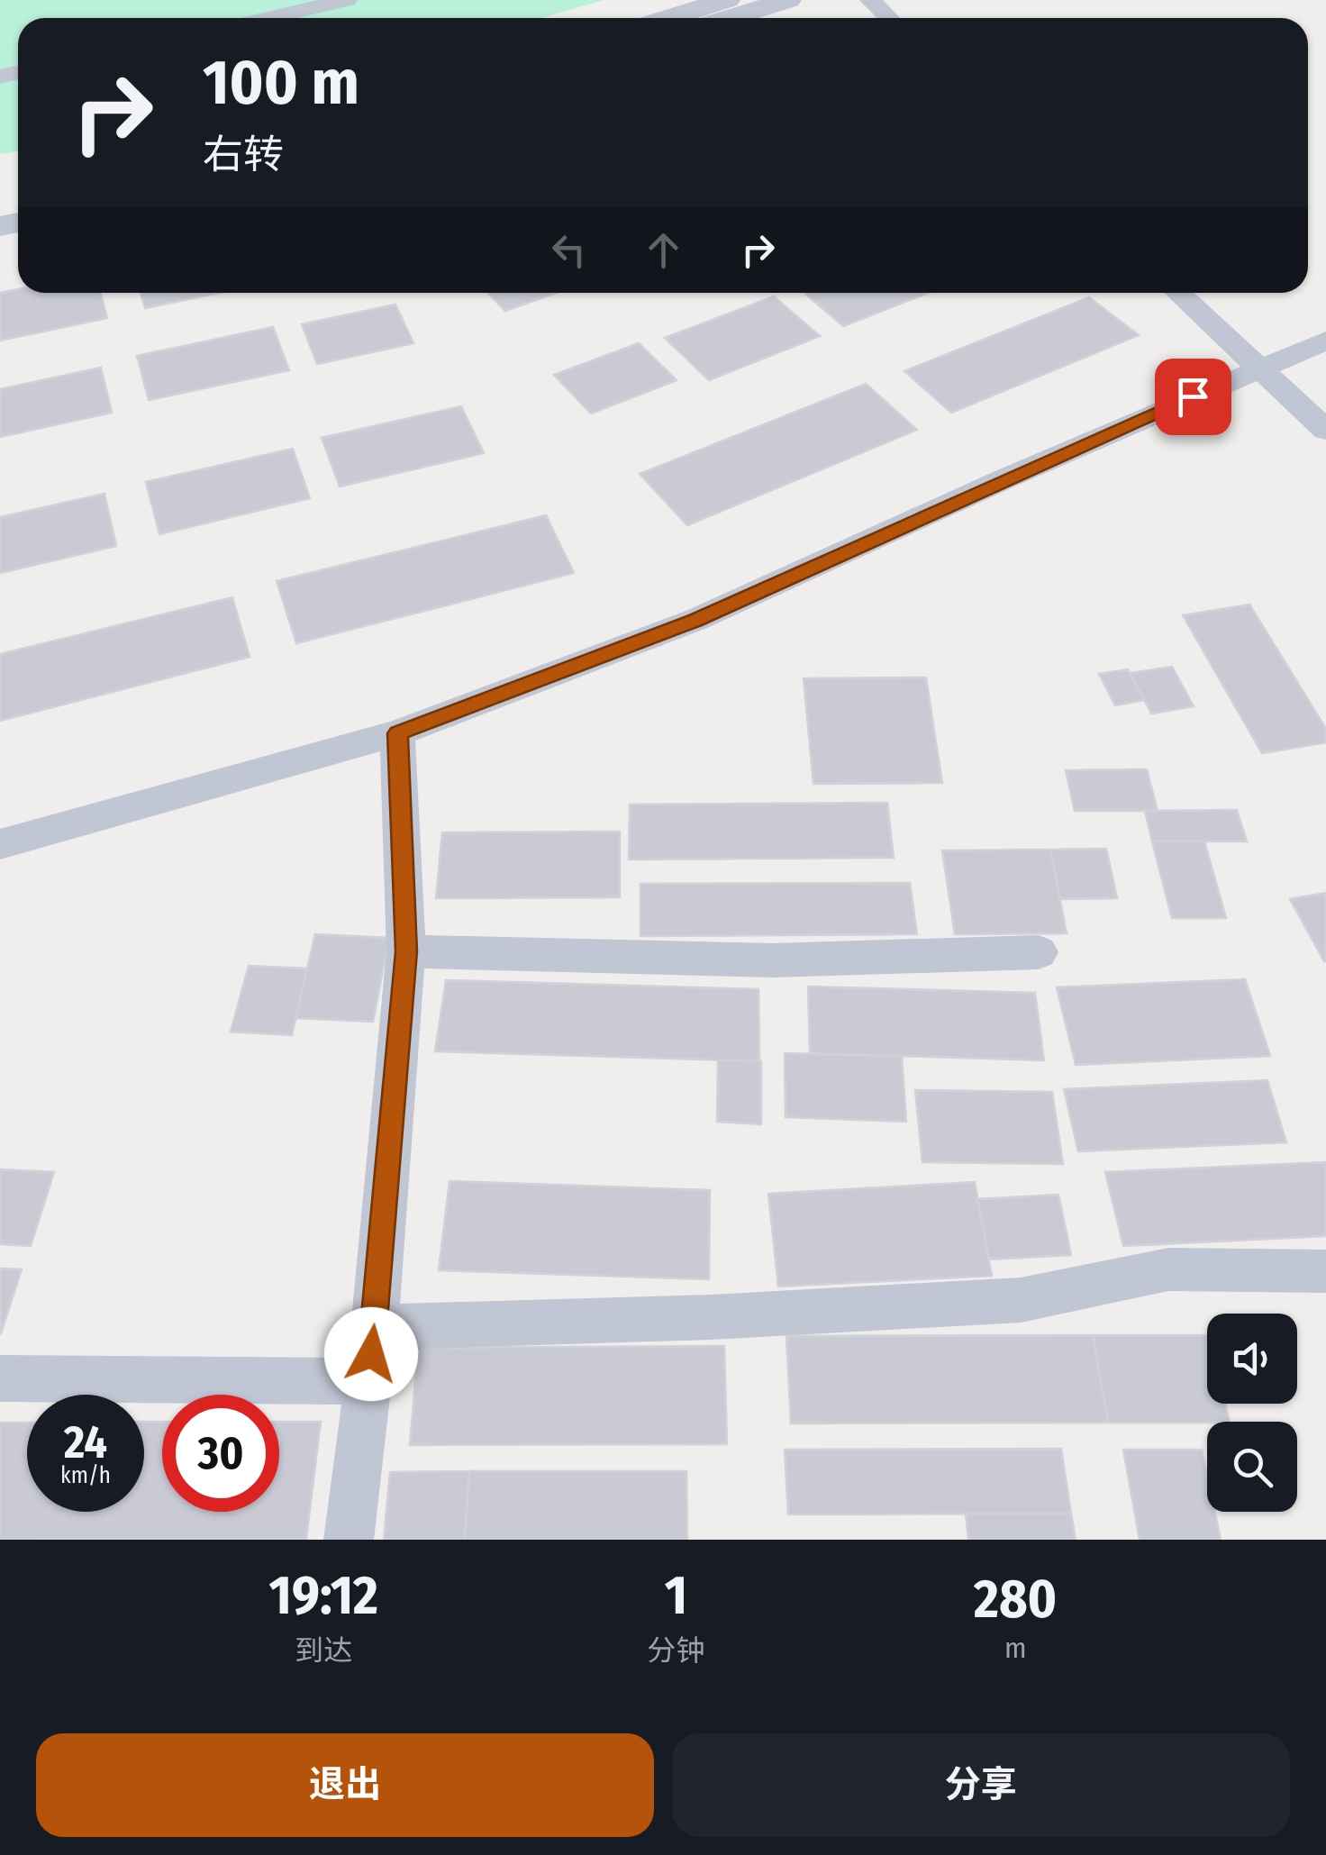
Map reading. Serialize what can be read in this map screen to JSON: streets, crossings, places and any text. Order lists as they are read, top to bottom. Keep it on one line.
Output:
{"page":{"turn":["100 m","右转"],"speed":"24 km/h","limit":"30","eta":["19:12","到达","1","分钟","280","m"],"buttons":["退出","分享"]}}
